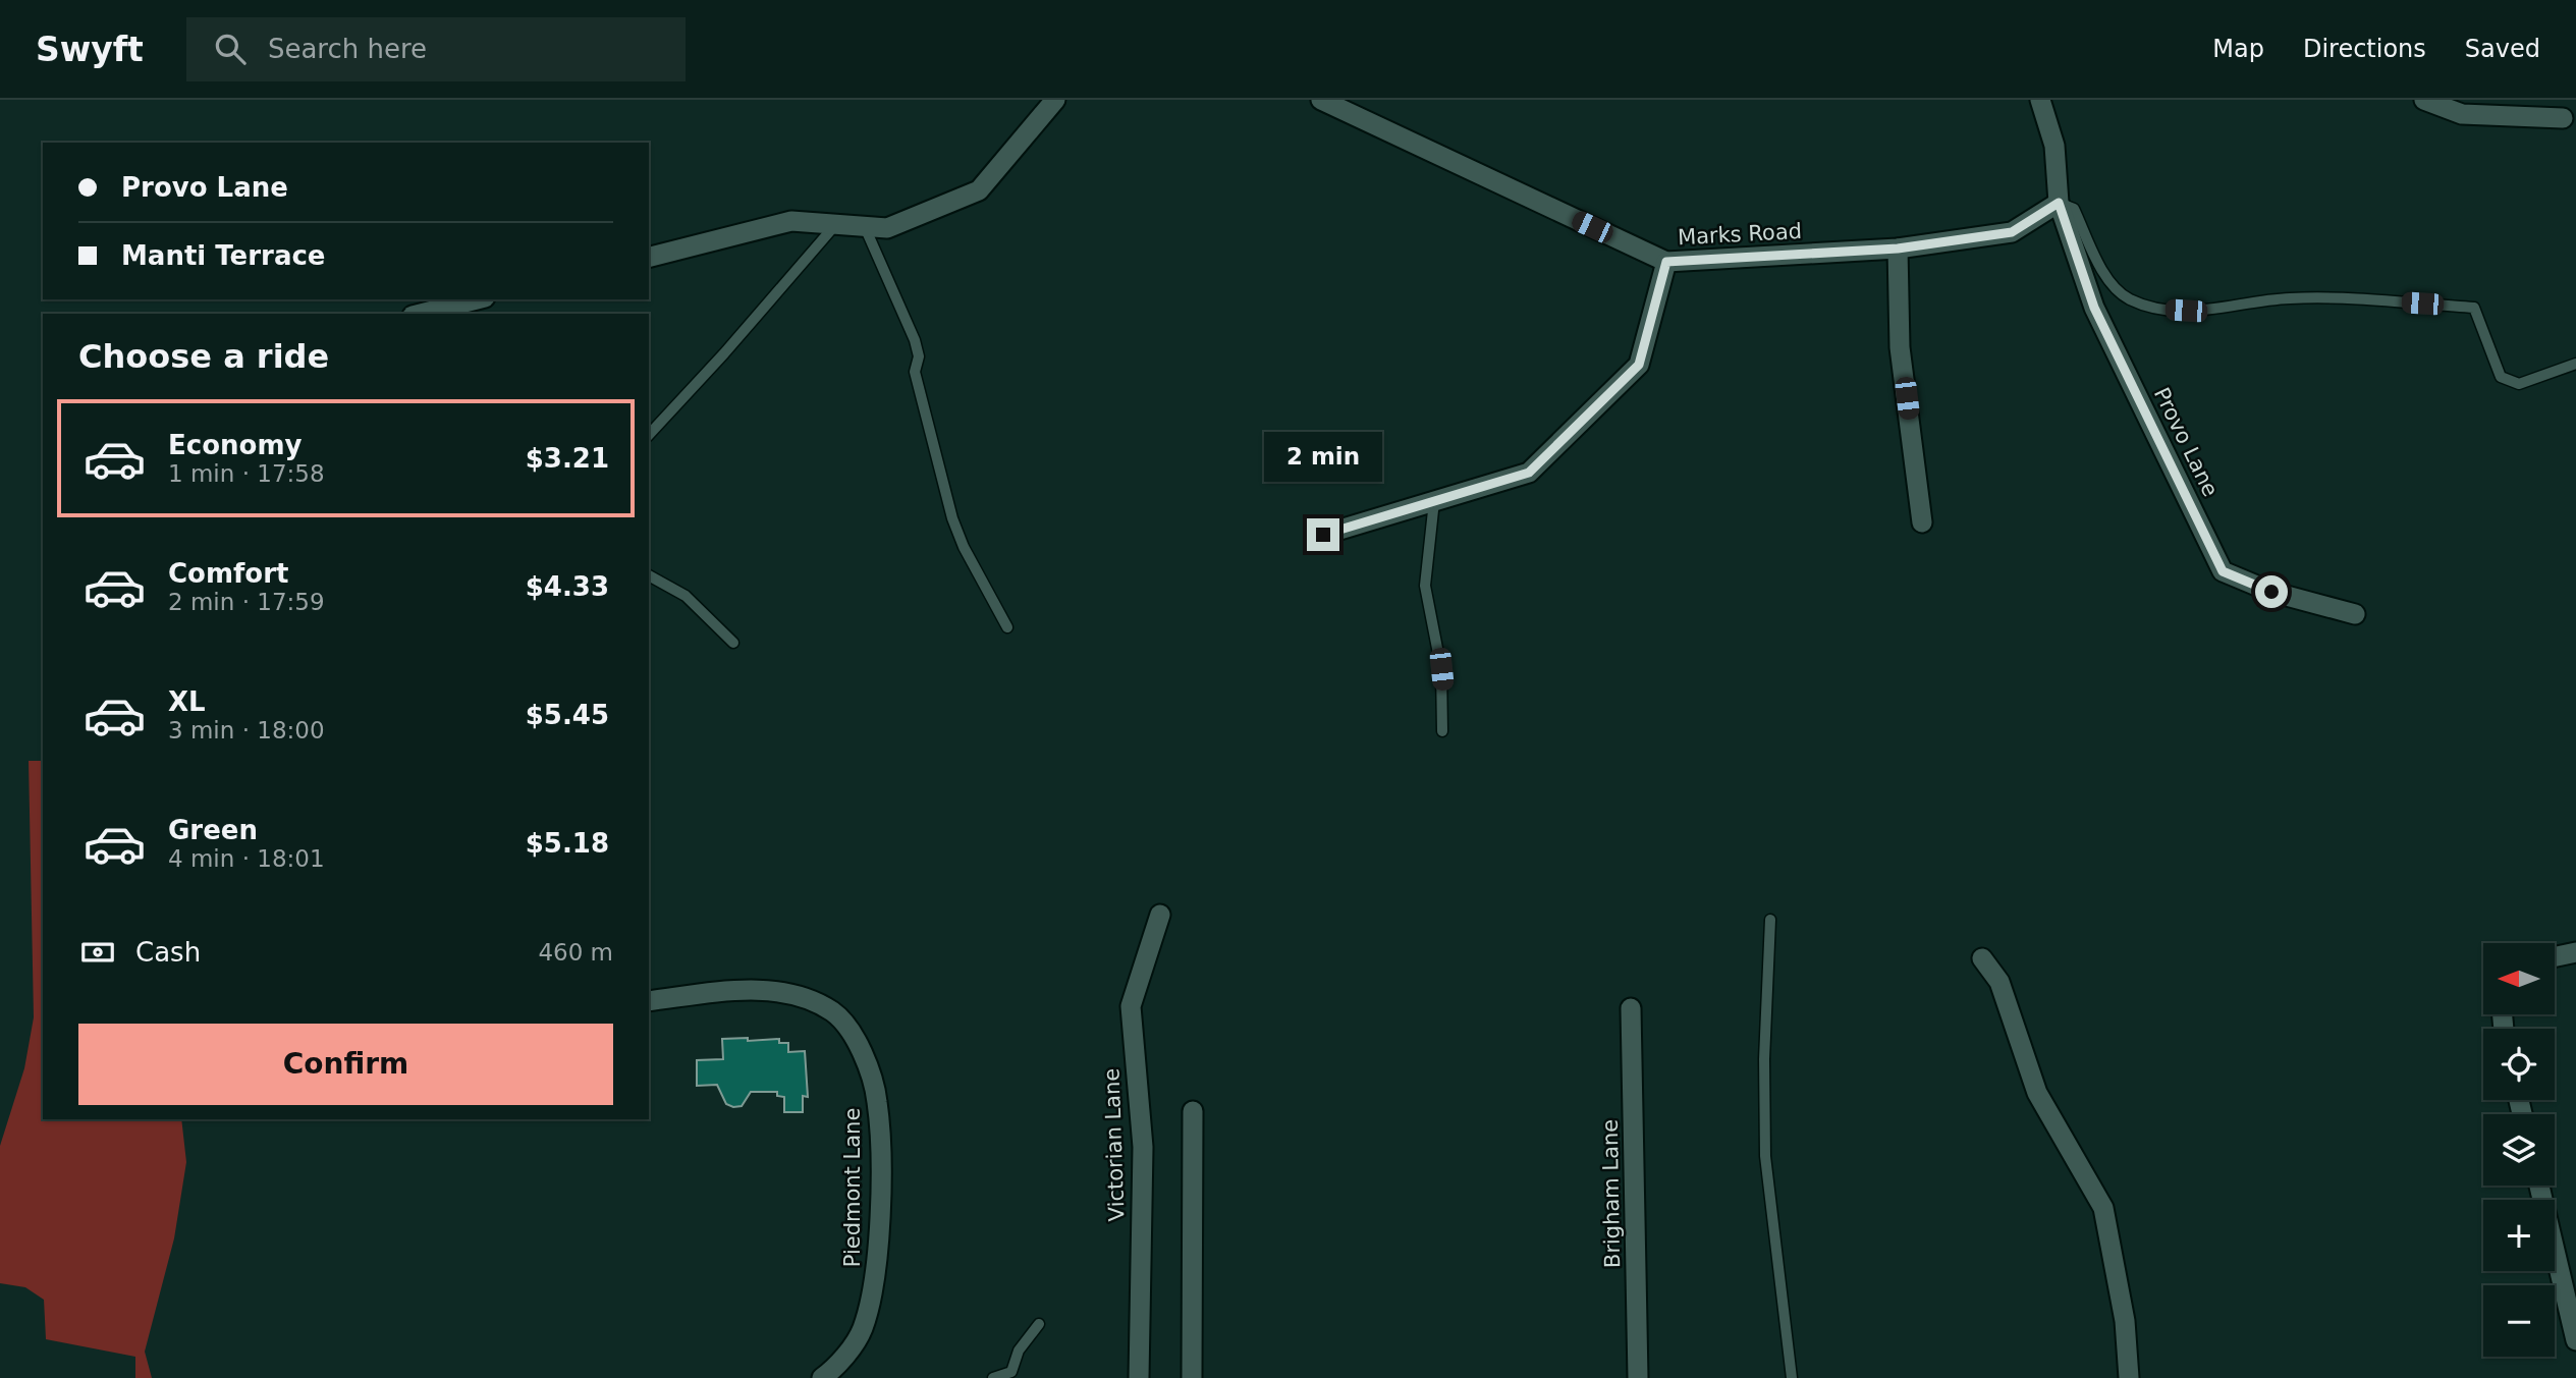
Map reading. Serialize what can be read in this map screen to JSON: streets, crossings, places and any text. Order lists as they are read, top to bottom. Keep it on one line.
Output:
{"streets":{"street":["Marks Road","Provo Lane","Victorian Lane","Piedmont Lane","Brigham Lane"]},"crossings":[["Marks Road","Provo Lane"]],"north":"left","page":{"header":"Swyft","search":"Search here","nav":["Map","Directions","Saved"],"banner":["Provo Lane","Manti Terrace"],"heading":"Choose a ride","list":[{"name":"Economy","note":"1 min · 17:58","value":"$3.21"},{"name":"Comfort","note":"2 min · 17:59","value":"$4.33"},{"name":"XL","note":"3 min · 18:00","value":"$5.45"},{"name":"Green","note":"4 min · 18:01","value":"$5.18"}],"bubble":"2 min","pay":["Cash","460 m"],"map_buttons":["+","−"],"buttons":"Confirm"}}
